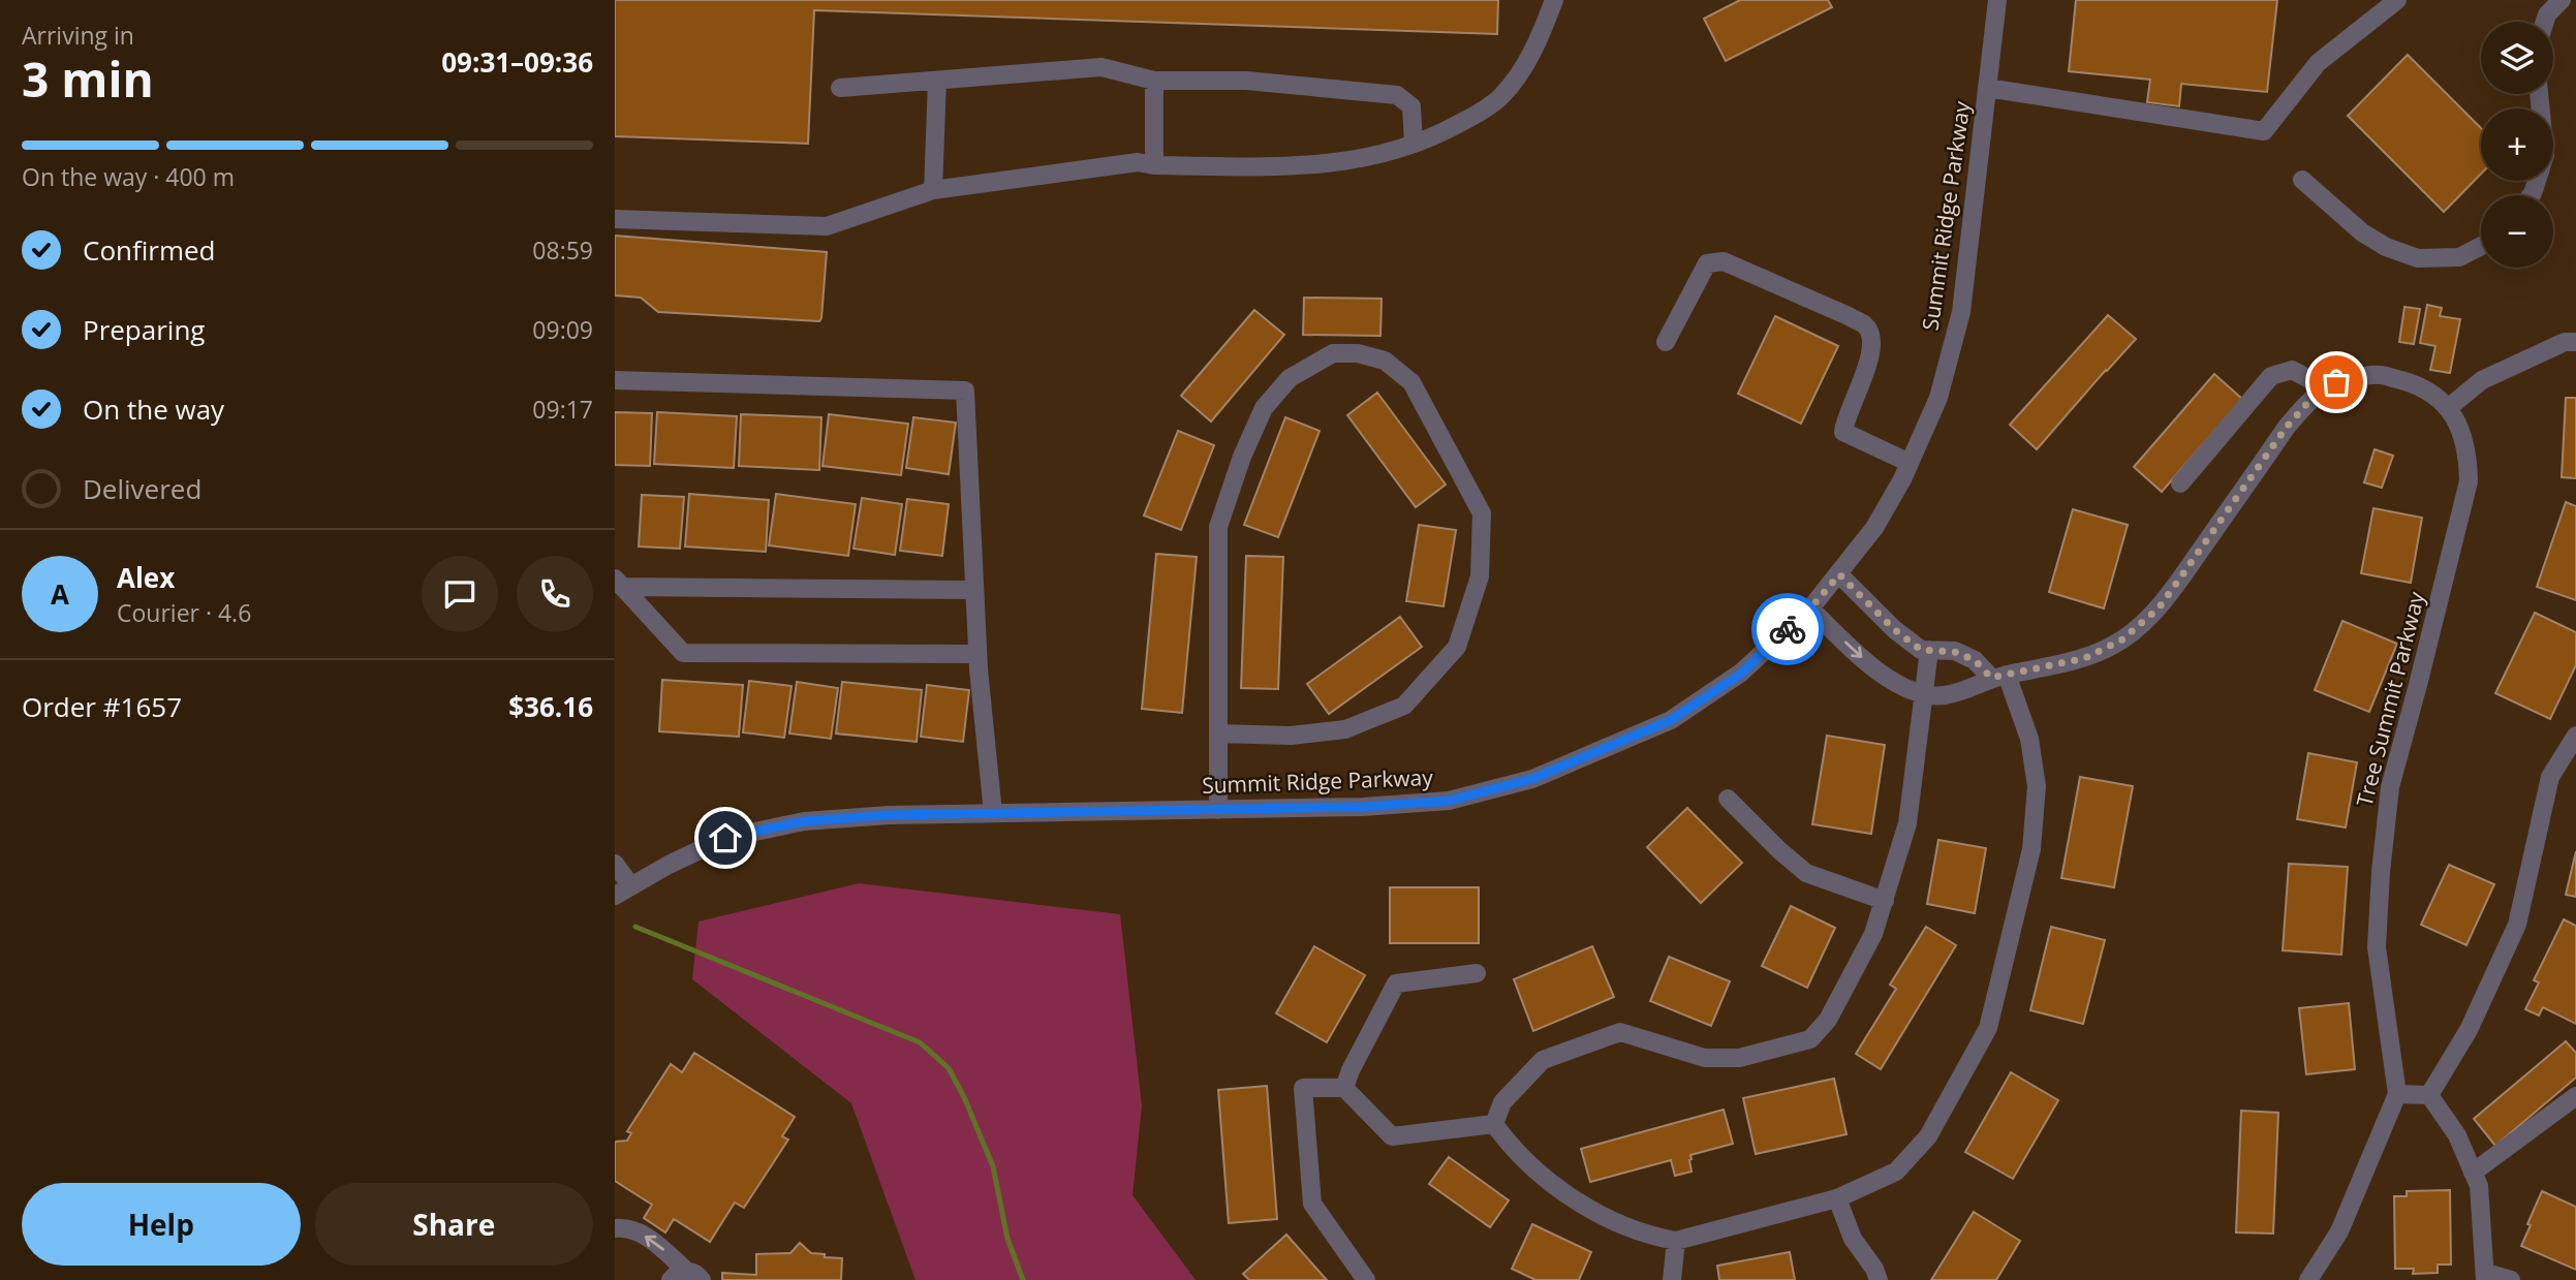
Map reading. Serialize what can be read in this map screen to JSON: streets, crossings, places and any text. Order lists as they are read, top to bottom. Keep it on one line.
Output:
{"streets":{"street":["Summit Ridge Parkway","Tree Summit Parkway"]},"crossings":[["Summit Ridge Parkway","Tree Summit Parkway"]],"page":{"heading":["3 min","Arriving in","09:31–09:36"],"panel":["Alex","Courier · 4.6","Order #1657","$36.16"],"map_buttons":["+","−"],"bar":"On the way · 400 m","list":[["Confirmed","08:59"],["Preparing","09:09"],["On the way","09:17"],"Delivered"],"round":"A","buttons":["Help","Share"]}}
